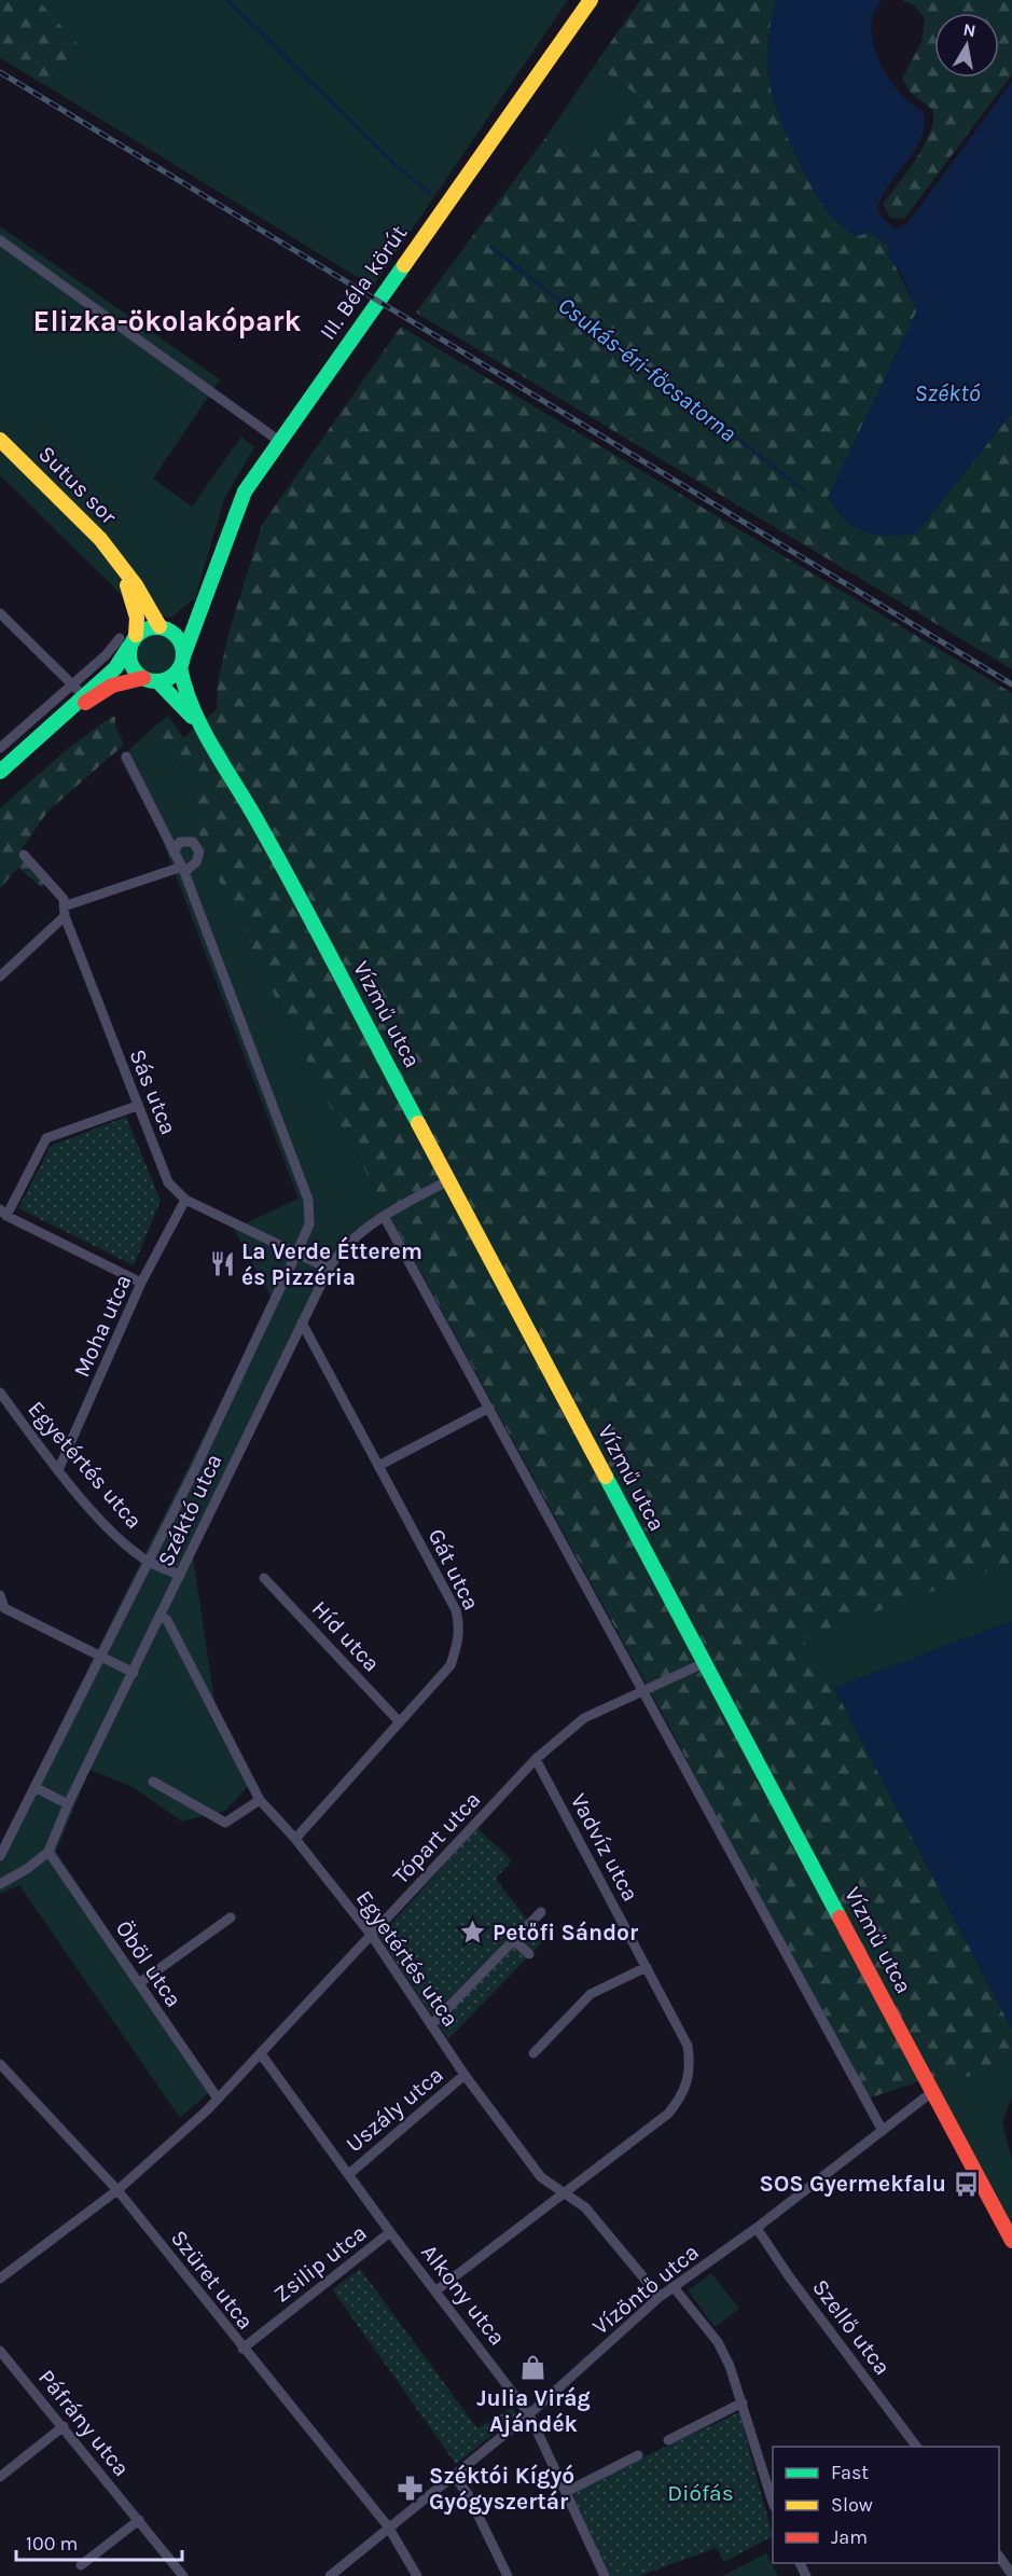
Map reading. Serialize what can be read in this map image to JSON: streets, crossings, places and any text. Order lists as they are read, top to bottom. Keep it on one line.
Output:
{"streets":{"main road":["III. Béla körút","Sutus sor","Vízmű utca"],"street":["Sás utca","Moha utca","Egyetértés utca","Széktó utca","Gát utca","Híd utca","Tópart utca","Vadvíz utca","Öböl utca","Uszály utca","Zsilip utca","Szüret utca","Vízöntő utca","Alkony utca","Szellő utca","Páfrány utca"]},"crossings":[["III. Béla körút","Sutus sor"],["Vízmű utca","Széktó utca"],["Vízmű utca","Tópart utca"],["Vízmű utca","Vízöntő utca"],["Sás utca","Moha utca"],["Sás utca","Széktó utca"],["Moha utca","Egyetértés utca"],["Egyetértés utca","Széktó utca"],["Egyetértés utca","Gát utca"],["Egyetértés utca","Tópart utca"],["Egyetértés utca","Vadvíz utca"],["Egyetértés utca","Uszály utca"],["Egyetértés utca","Vízöntő utca"],["Széktó utca","Gát utca"],["Széktó utca","Öböl utca"],["Gát utca","Híd utca"],["Tópart utca","Vadvíz utca"],["Tópart utca","Öböl utca"],["Tópart utca","Szüret utca"],["Tópart utca","Alkony utca"],["Vadvíz utca","Alkony utca"],["Uszály utca","Alkony utca"],["Zsilip utca","Szüret utca"],["Zsilip utca","Alkony utca"],["Szüret utca","Vízöntő utca"],["Vízöntő utca","Alkony utca"],["Vízöntő utca","Szellő utca"]],"districts":["Elizka-ökolakópark"],"water":["Csukás-éri-főcsatorna","Széktó"],"parks":["Diófás"],"places":{"restaurant":["La Verde Étterem és Pizzéria"],"place":["Petőfi Sándor"],"bus stop":["SOS Gyermekfalu"],"shop":["Julia Virág Ajándék"],"pharmacy":["Széktói Kígyó Gyógyszertár"]},"legend":["Fast","Slow","Jam"],"scale_bar":"100 m","north":"top"}
